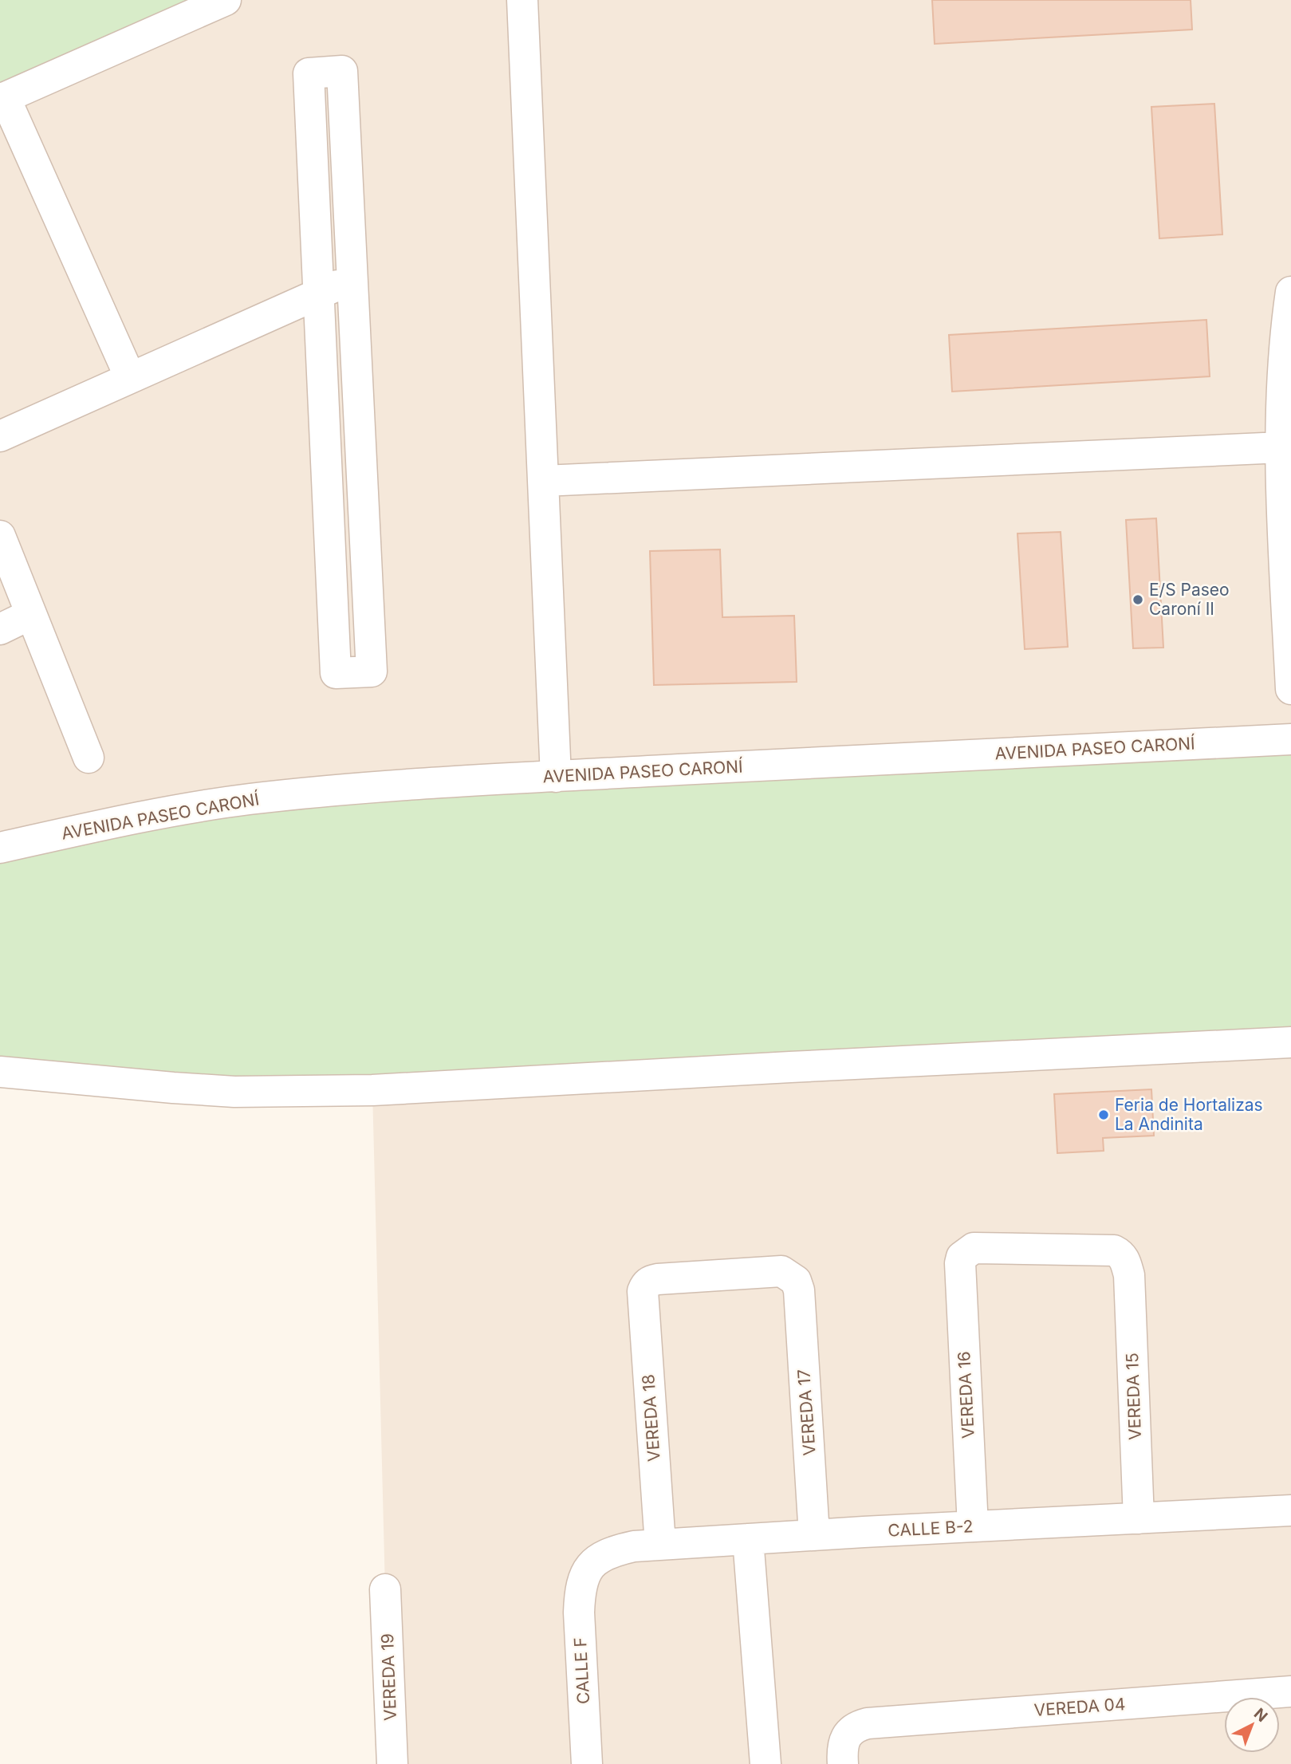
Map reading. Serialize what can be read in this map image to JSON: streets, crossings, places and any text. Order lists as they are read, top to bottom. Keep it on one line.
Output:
{"streets":{"street":["AVENIDA PASEO CARONÍ","VEREDA 16","VEREDA 15","VEREDA 17","VEREDA 18","CALLE B-2","CALLE F","VEREDA 19","VEREDA 04"]},"crossings":[["VEREDA 16","VEREDA 15"],["VEREDA 16","CALLE B-2"],["VEREDA 15","CALLE B-2"],["VEREDA 17","VEREDA 18"],["VEREDA 17","CALLE B-2"],["VEREDA 18","CALLE B-2"],["CALLE B-2","CALLE F"]],"places":["E/S Paseo Caroní II","Feria de Hortalizas La Andinita"],"north":"top right"}
